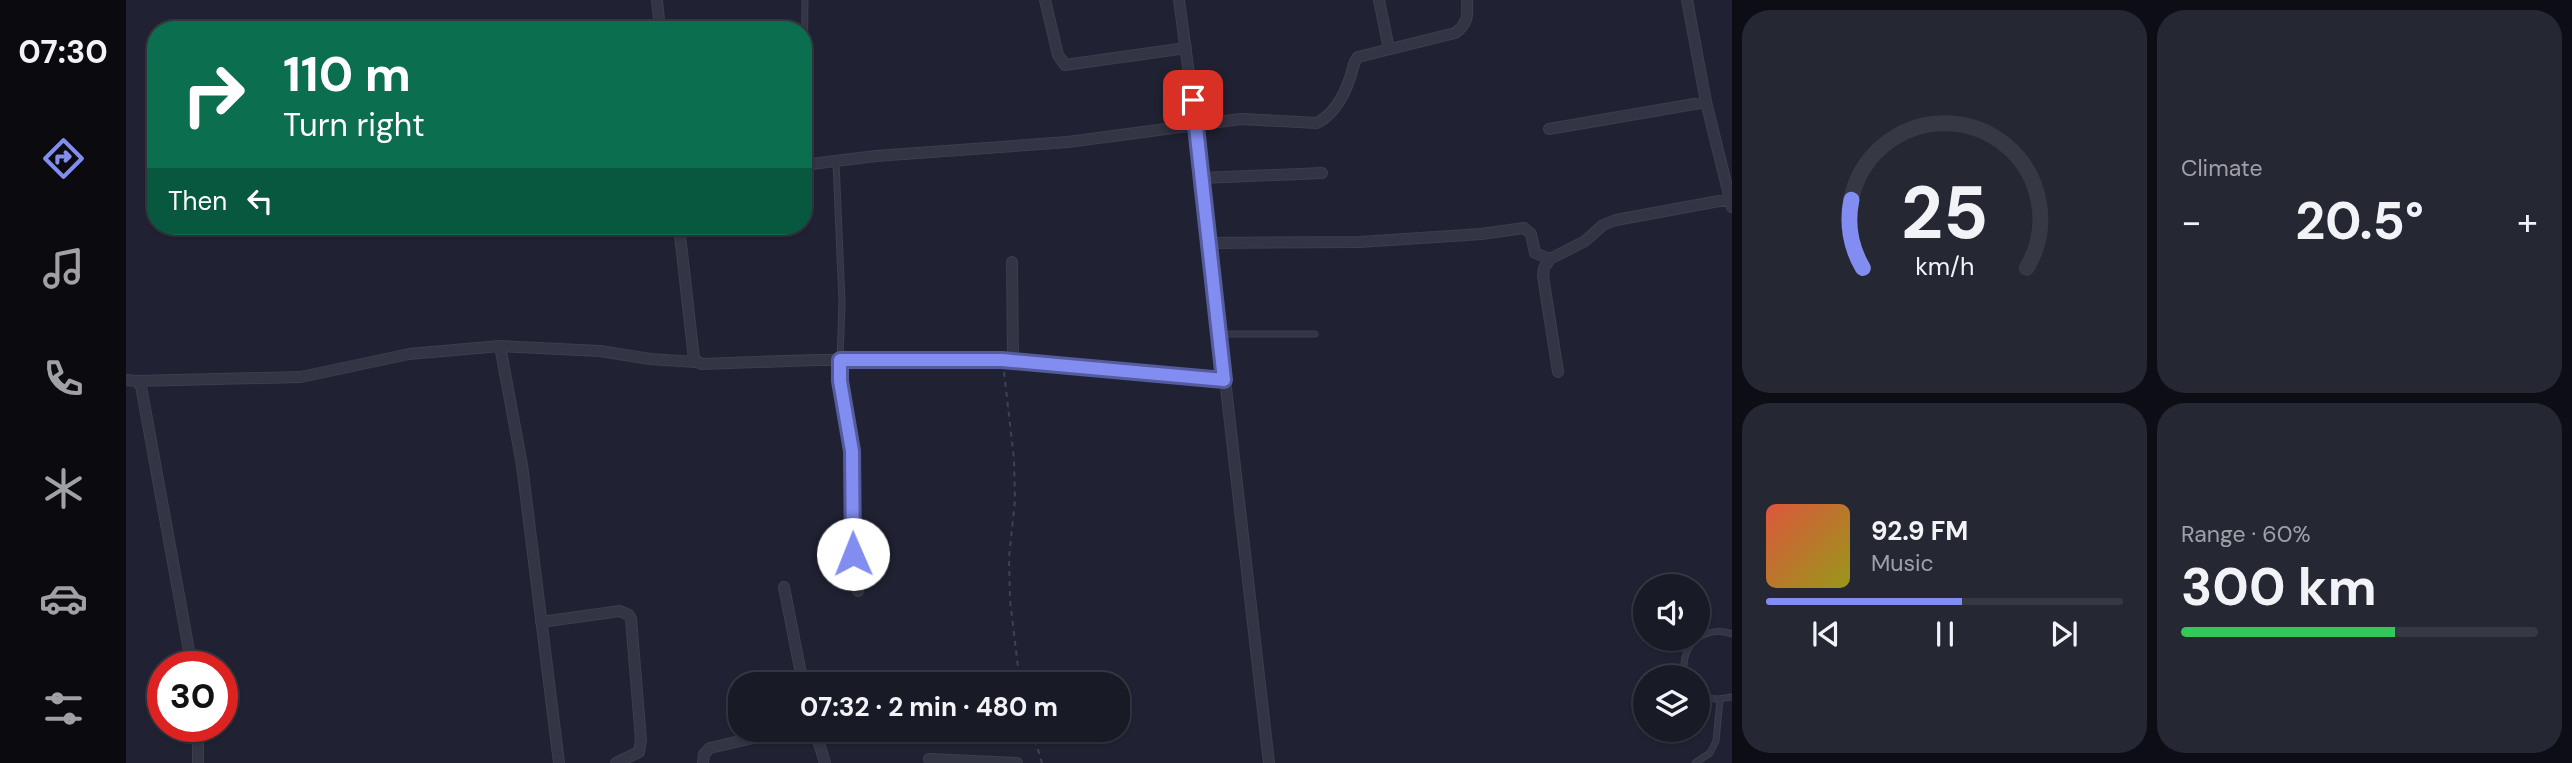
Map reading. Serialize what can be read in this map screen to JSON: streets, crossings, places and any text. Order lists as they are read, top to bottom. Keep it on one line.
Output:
{"page":{"tabs":"07:30","tile":["Climate",["Range · 60%","300 km"]],"turn":["110 m","Turn right"],"then":"Then","heat":["−","20.5°","+"],"song":["92.9 FM","Music"],"limit":"30","trip":"07:32 · 2 min · 480 m","gauge":["25","km/h"]}}
